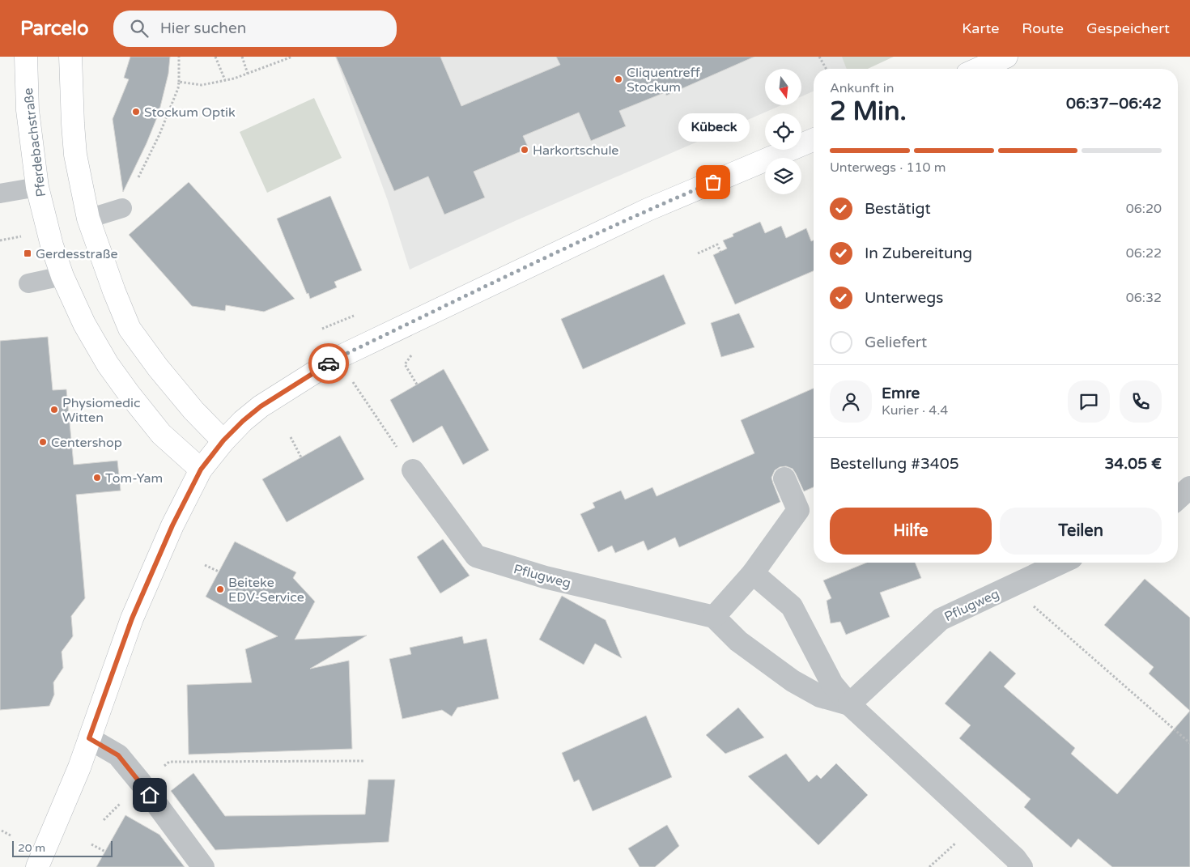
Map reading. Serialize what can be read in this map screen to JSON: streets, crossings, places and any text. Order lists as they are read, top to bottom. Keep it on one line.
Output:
{"streets":{"main road":["Pferdebachstraße"],"street":["Pflugweg"]},"places":{"other":["Cliquentreff Stockum","Stockum Optik","Harkortschule","Kübeck","Physiomedic Witten","Centershop","Tom-Yam","Beiteke EDV-Service"],"transit":["Gerdesstraße"]},"scale_bar":"20 m","north":"bottom","page":{"header":"Parcelo","search":"Hier suchen","nav":["Karte","Route","Gespeichert"],"heading":["2 Min.","Ankunft in","06:37–06:42"],"panel":["Emre","Kurier · 4.4","Bestellung #3405","34.05 €"],"bubble":"Kübeck","bar":"Unterwegs · 110 m","list":[["Bestätigt","06:20"],["In Zubereitung","06:22"],["Unterwegs","06:32"],"Geliefert"],"buttons":["Hilfe","Teilen"],"scale":"20 m"}}
